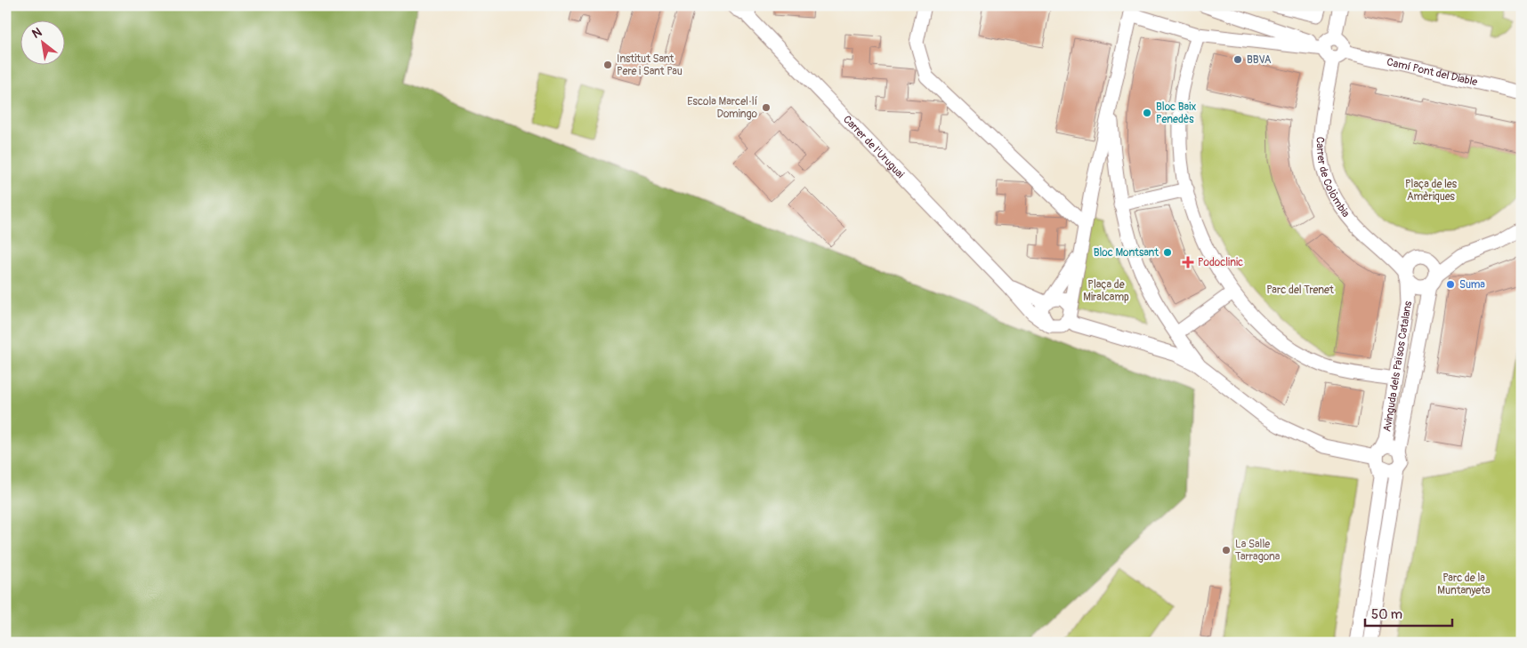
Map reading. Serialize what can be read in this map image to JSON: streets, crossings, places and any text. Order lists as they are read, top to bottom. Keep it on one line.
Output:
{"streets":{"street":["Camí Pont del Diable","Carrer de l'Uruguai","Carrer de Colòmbia","Avinguda dels Països Catalans"]},"crossings":[["Camí Pont del Diable","Carrer de Colòmbia"],["Carrer de Colòmbia","Avinguda dels Països Catalans"]],"parks":["Plaça de les Amèriques","Plaça de Miralcamp","Parc del Trenet","Parc de la Muntanyeta"],"places":{"other":["BBVA","Institut Sant Pere i Sant Pau","Escola Marcel·lí Domingo","Bloc Baix Penedès","Bloc Montsant","Suma","La Salle Tarragona"],"health":["Podoclinic"]},"scale_bar":"50 m","north":"top left"}
